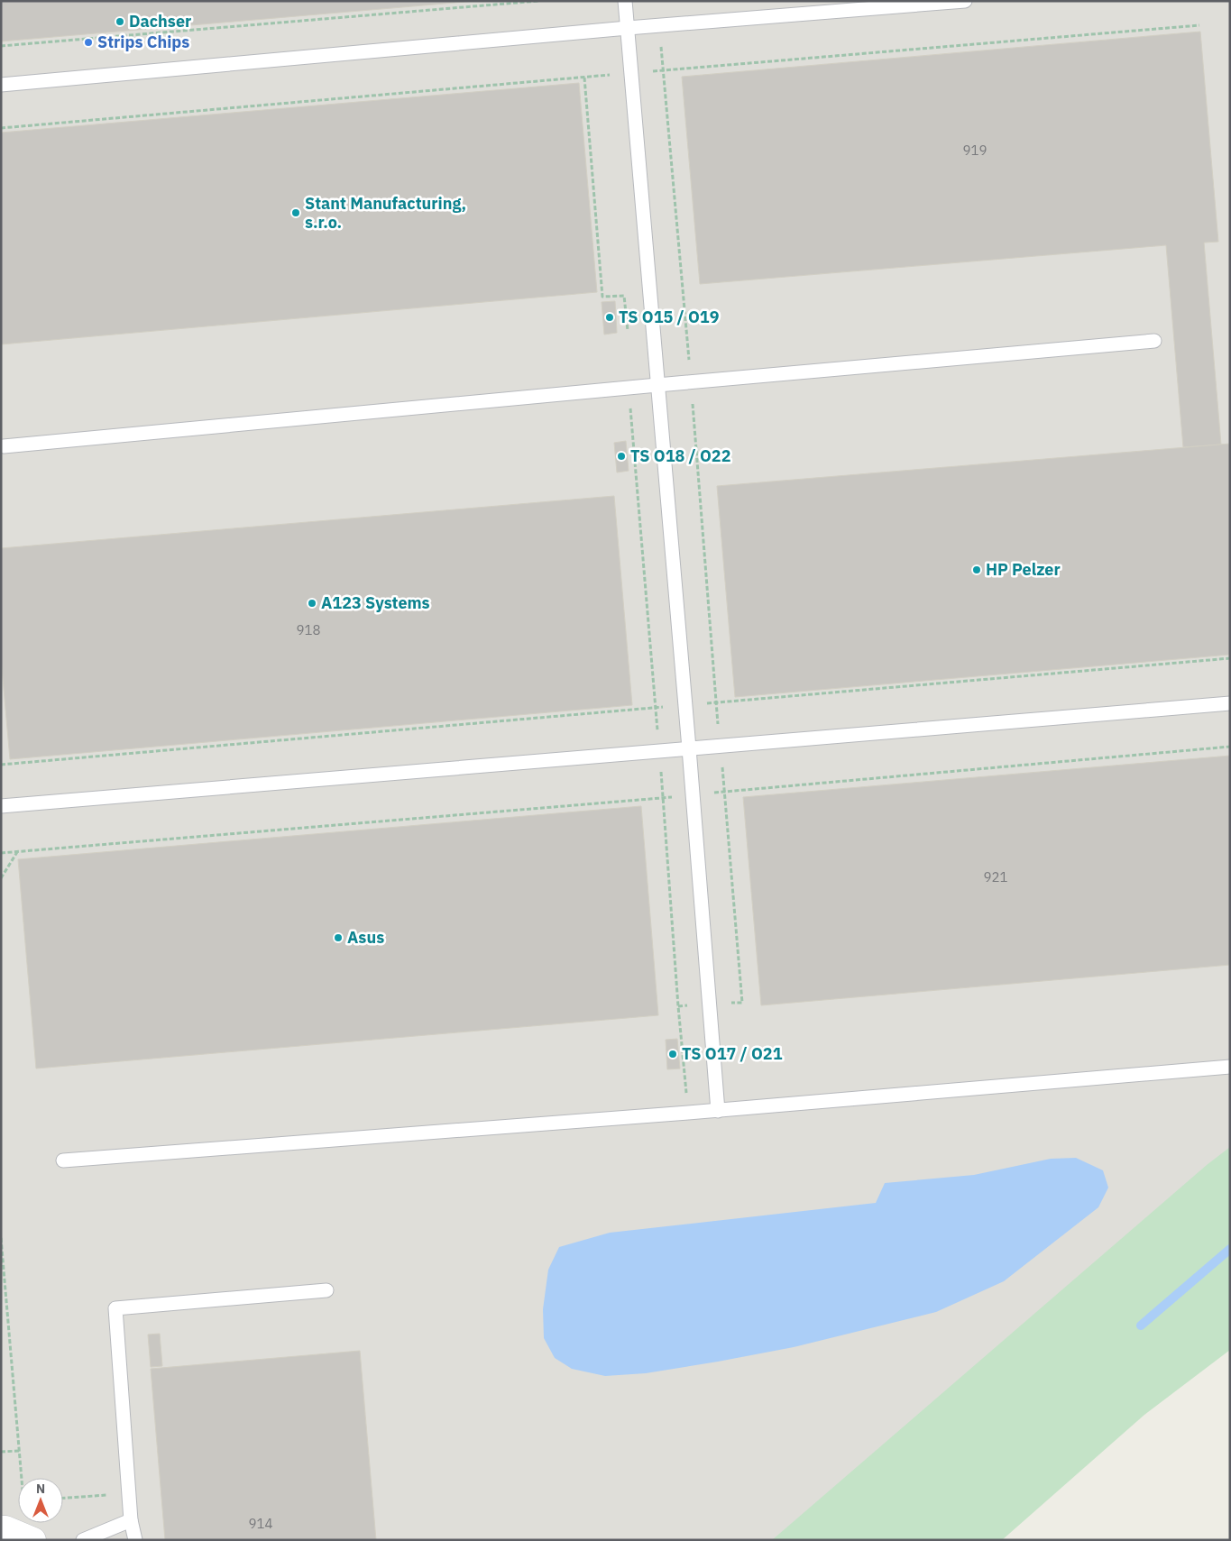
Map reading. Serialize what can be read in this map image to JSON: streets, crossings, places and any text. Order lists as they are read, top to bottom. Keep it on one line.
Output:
{"places":["Dachser","Strips Chips","Stant Manufacturing, s.r.o.","TS O15 / O19","TS O18 / O22","HP Pelzer","A123 Systems","Asus","TS O17 / O21"],"house_numbers":["919","918","921","914"],"north":"top"}
